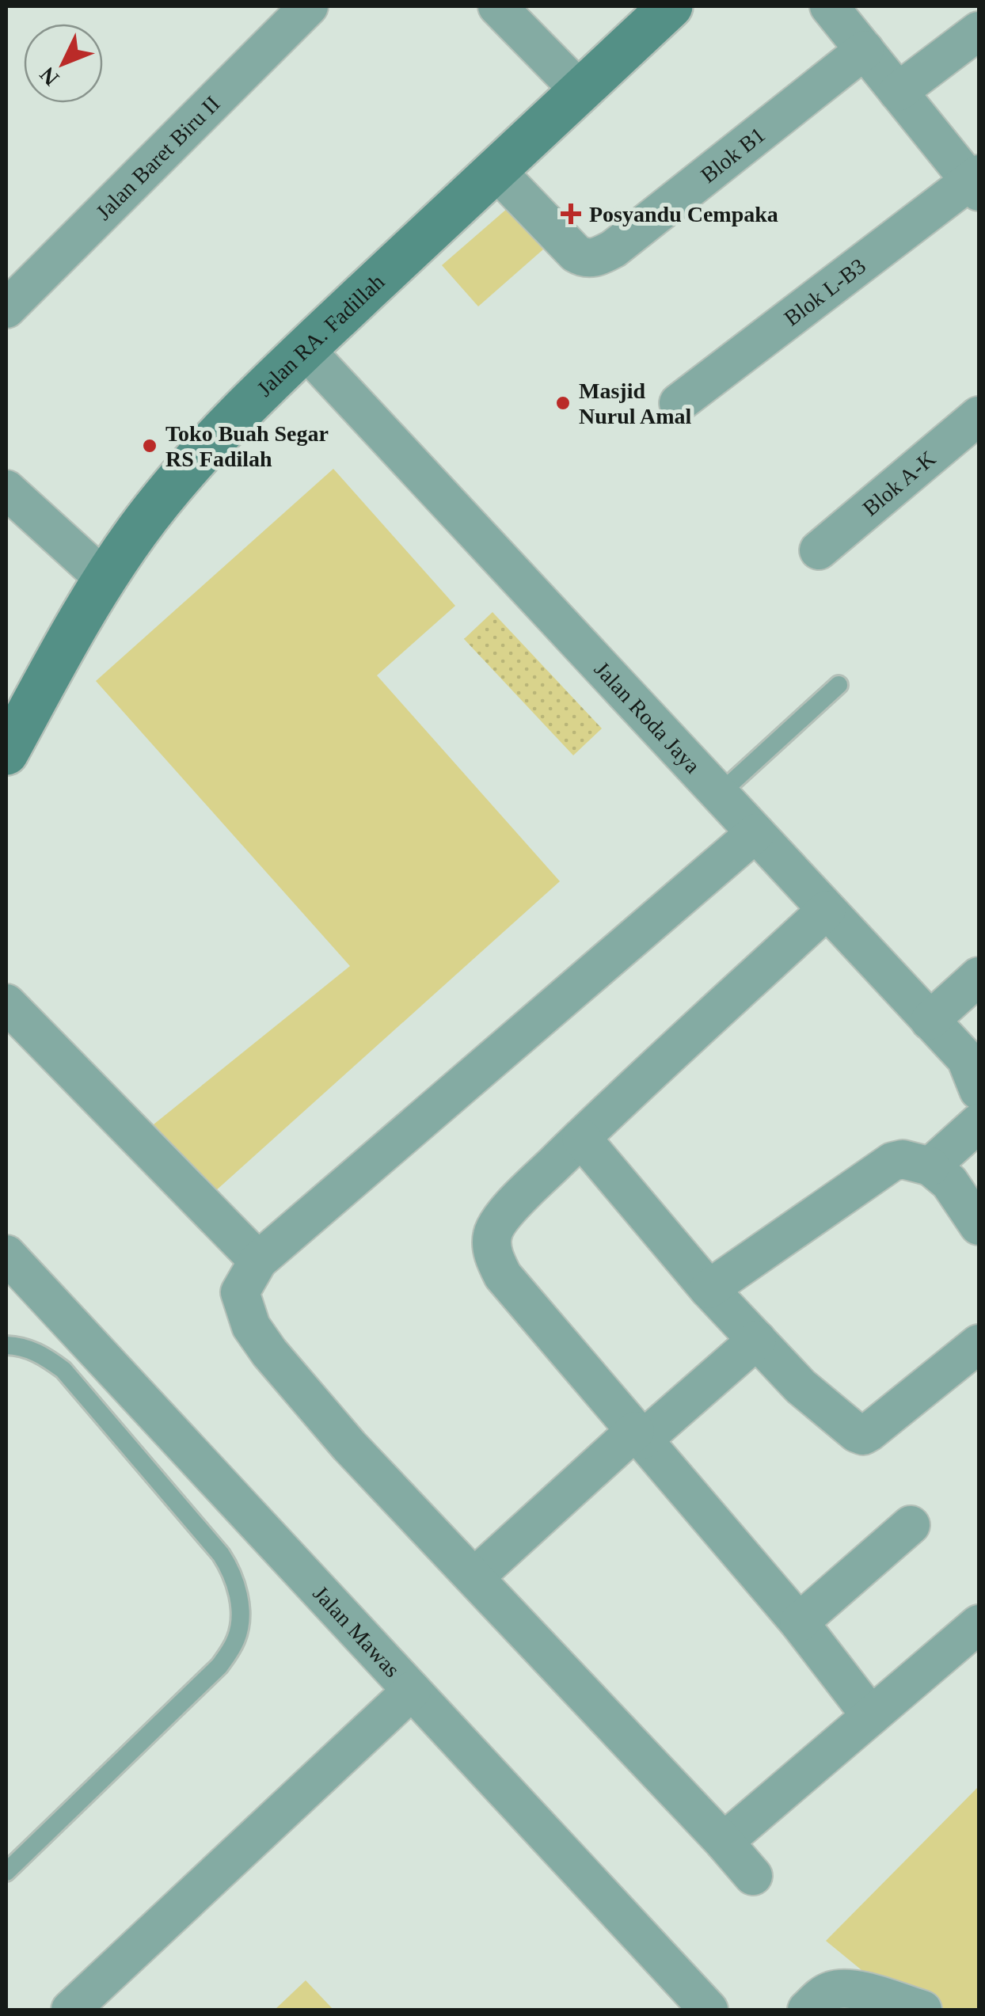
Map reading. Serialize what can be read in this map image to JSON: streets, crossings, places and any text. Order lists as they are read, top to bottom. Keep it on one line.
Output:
{"streets":{"main road":["Jalan RA. Fadillah"],"street":["Blok B1","Jalan Baret Biru II","Blok L-B3","Blok A-K","Jalan Roda Jaya","Jalan Mawas"]},"crossings":[["Blok B1","Jalan RA. Fadillah"],["Jalan RA. Fadillah","Jalan Roda Jaya"]],"places":{"health":["Posyandu Cempaka"],"other":["Masjid Nurul Amal","Toko Buah Segar RS Fadilah"]},"north":"bottom left"}
